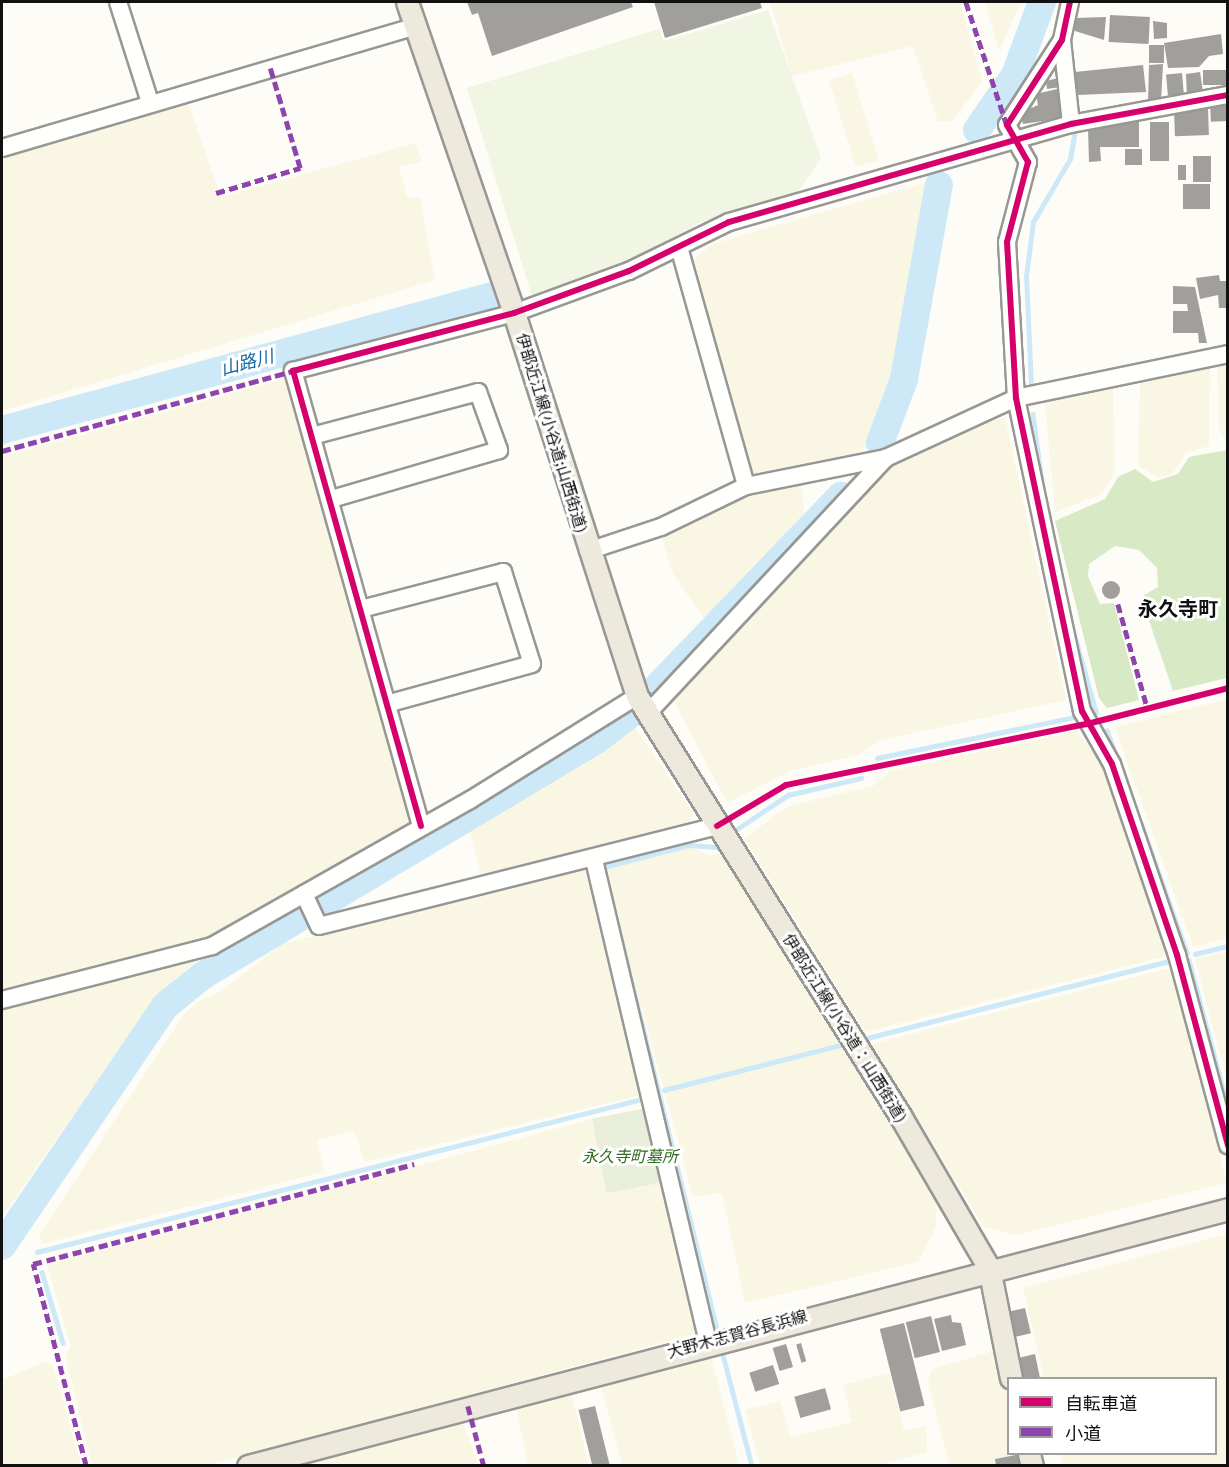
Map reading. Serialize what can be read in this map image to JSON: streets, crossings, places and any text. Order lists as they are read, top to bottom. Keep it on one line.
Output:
{"streets":{"main road":["伊部近江線(小谷道;山西街道)","伊部近江線(小谷道：山西街道)","大野木志賀谷長浜線"]},"crossings":[["伊部近江線(小谷道;山西街道)","伊部近江線(小谷道：山西街道)"],["伊部近江線(小谷道：山西街道)","大野木志賀谷長浜線"]],"districts":["永久寺町"],"water":["山路川"],"parks":["永久寺町墓所"],"legend":["自転車道","小道"]}
